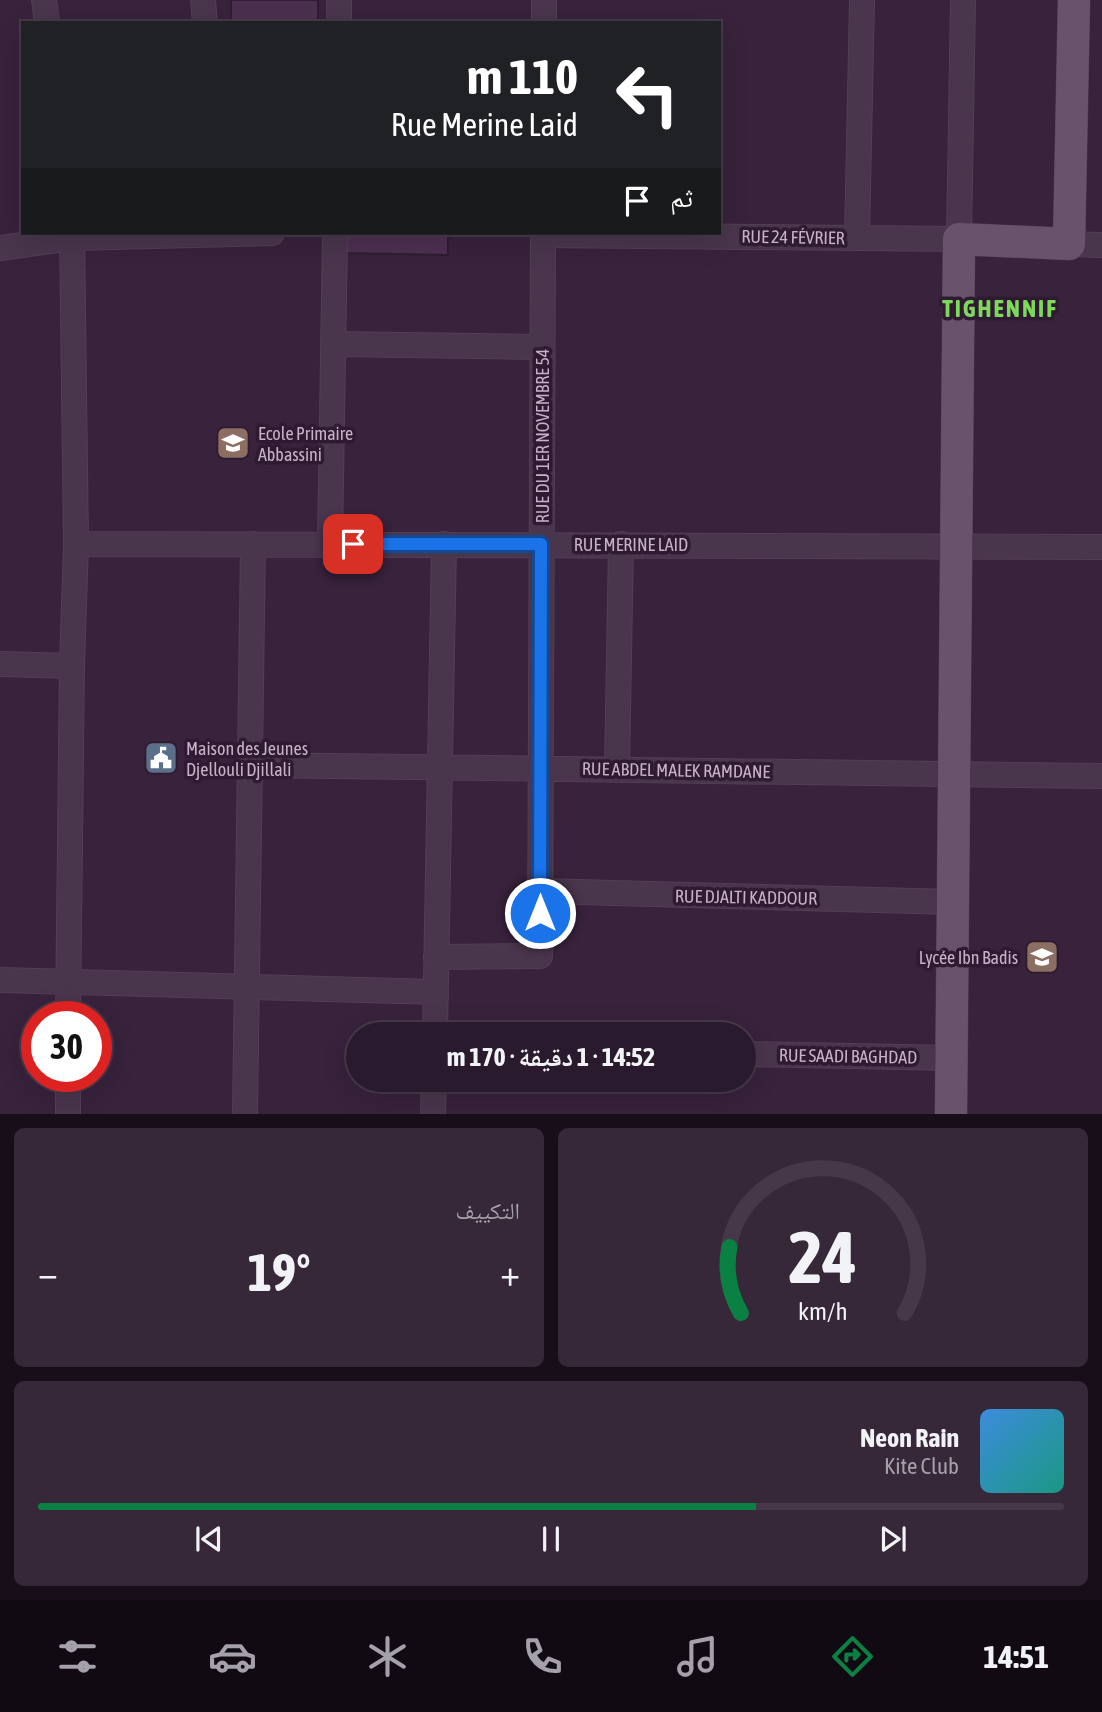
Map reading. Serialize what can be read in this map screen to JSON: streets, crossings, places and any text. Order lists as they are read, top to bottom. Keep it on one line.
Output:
{"streets":{"main road":["RUE 24 FÉVRIER"],"street":["RUE DU 1ER NOVEMBRE 54","RUE MERINE LAID","RUE ABDEL MALEK RAMDANE","RUE DJALTI KADDOUR","RUE SAADI BAGHDAD"]},"crossings":[["RUE DU 1ER NOVEMBRE 54","RUE MERINE LAID"],["RUE DU 1ER NOVEMBRE 54","RUE ABDEL MALEK RAMDANE"],["RUE DU 1ER NOVEMBRE 54","RUE DJALTI KADDOUR"]],"districts":["TIGHENNIF"],"places":{"school or university":["Ecole Primaire Abbassini","Lycée Ibn Badis"],"public building":["Maison des Jeunes Djellouli Djillali"]},"page":{"turn":["110 m","Rue Merine Laid"],"then":"ثم","limit":"30","trip":"14:52 · 1 دقيقة · 170 m","tile":"التكييف","heat":["−","19°","+"],"song":["Neon Rain","Kite Club"],"tabs":"14:51","gauge":["24","km/h"]}}
